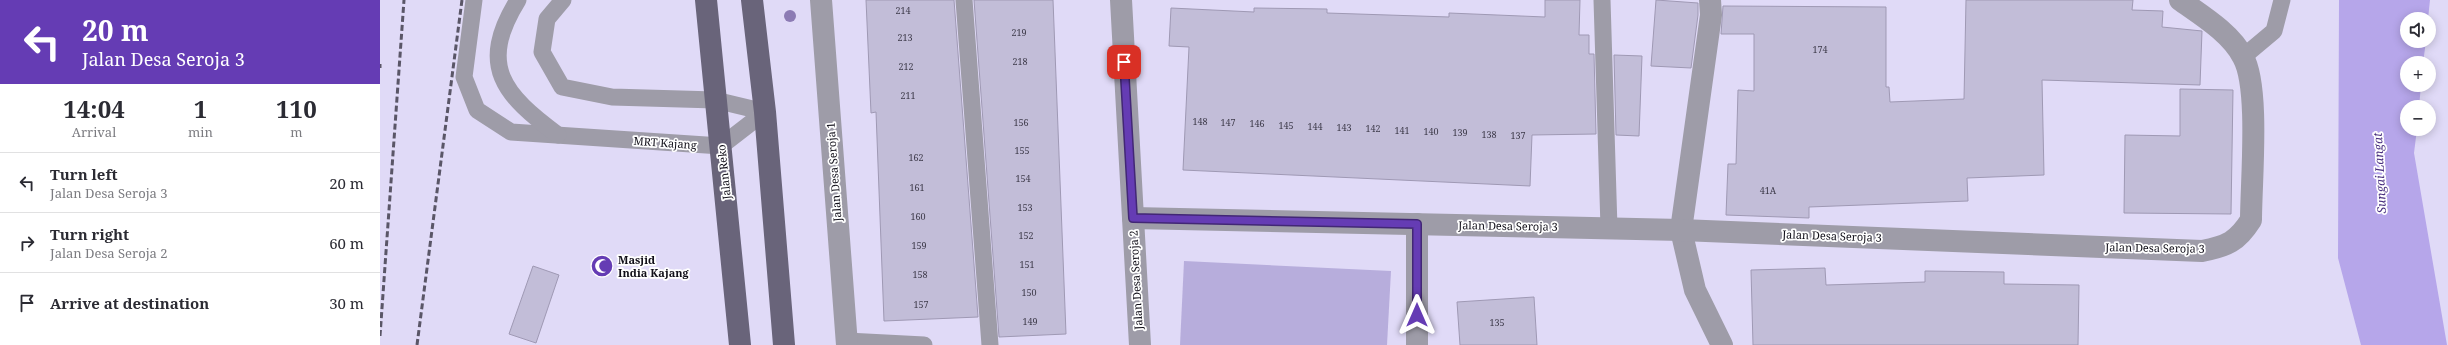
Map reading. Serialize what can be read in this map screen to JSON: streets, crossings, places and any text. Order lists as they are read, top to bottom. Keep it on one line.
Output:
{"streets":{"main road":["Jalan Reko"],"street":["Jalan Desa Seroja 1","Jalan Desa Seroja 3","Jalan Desa Seroja 2"],"lane":["MRT Kajang"]},"crossings":[["MRT Kajang","Jalan Reko"],["Jalan Desa Seroja 3","Jalan Desa Seroja 2"]],"water":["Sungai Langat"],"places":{"mosque":["Masjid India Kajang"]},"house_numbers":["214","219","213","174","218","212","211","148","156","147","146","145","144","143","142","141","140","139","138","137","155","162","154","161","41A","153","160","152","159","151","158","150","157","149","135"],"page":{"turn":["20 m","Jalan Desa Seroja 3"],"map_buttons":["+","−"],"eta":["14:04","Arrival","1","min","110","m"],"list":[{"name":"Turn left","note":"Jalan Desa Seroja 3","value":"20 m"},{"name":"Turn right","note":"Jalan Desa Seroja 2","value":"60 m"},{"name":"Arrive at destination","value":"30 m"}]}}
